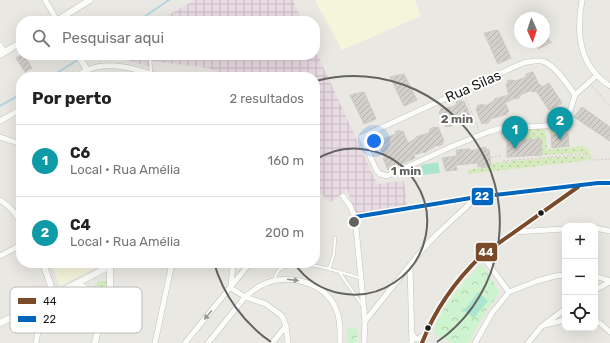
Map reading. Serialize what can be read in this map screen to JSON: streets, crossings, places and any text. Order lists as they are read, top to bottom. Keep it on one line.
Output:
{"streets":{"street":["Rua Silas"]},"lines":["transit line 22","transit line 44"],"legend":["44","22"],"north":"bottom","page":{"search":"Pesquisar aqui","heading":["Por perto","2 resultados"],"pins":["2","1"],"list":[{"mark":"1","name":"C6","note":"Local · Rua Amélia","value":"160 m"},{"mark":"2","name":"C4","note":"Local · Rua Amélia","value":"200 m"}],"map_buttons":["+","−"]},"rings":["2 min","1 min"]}
